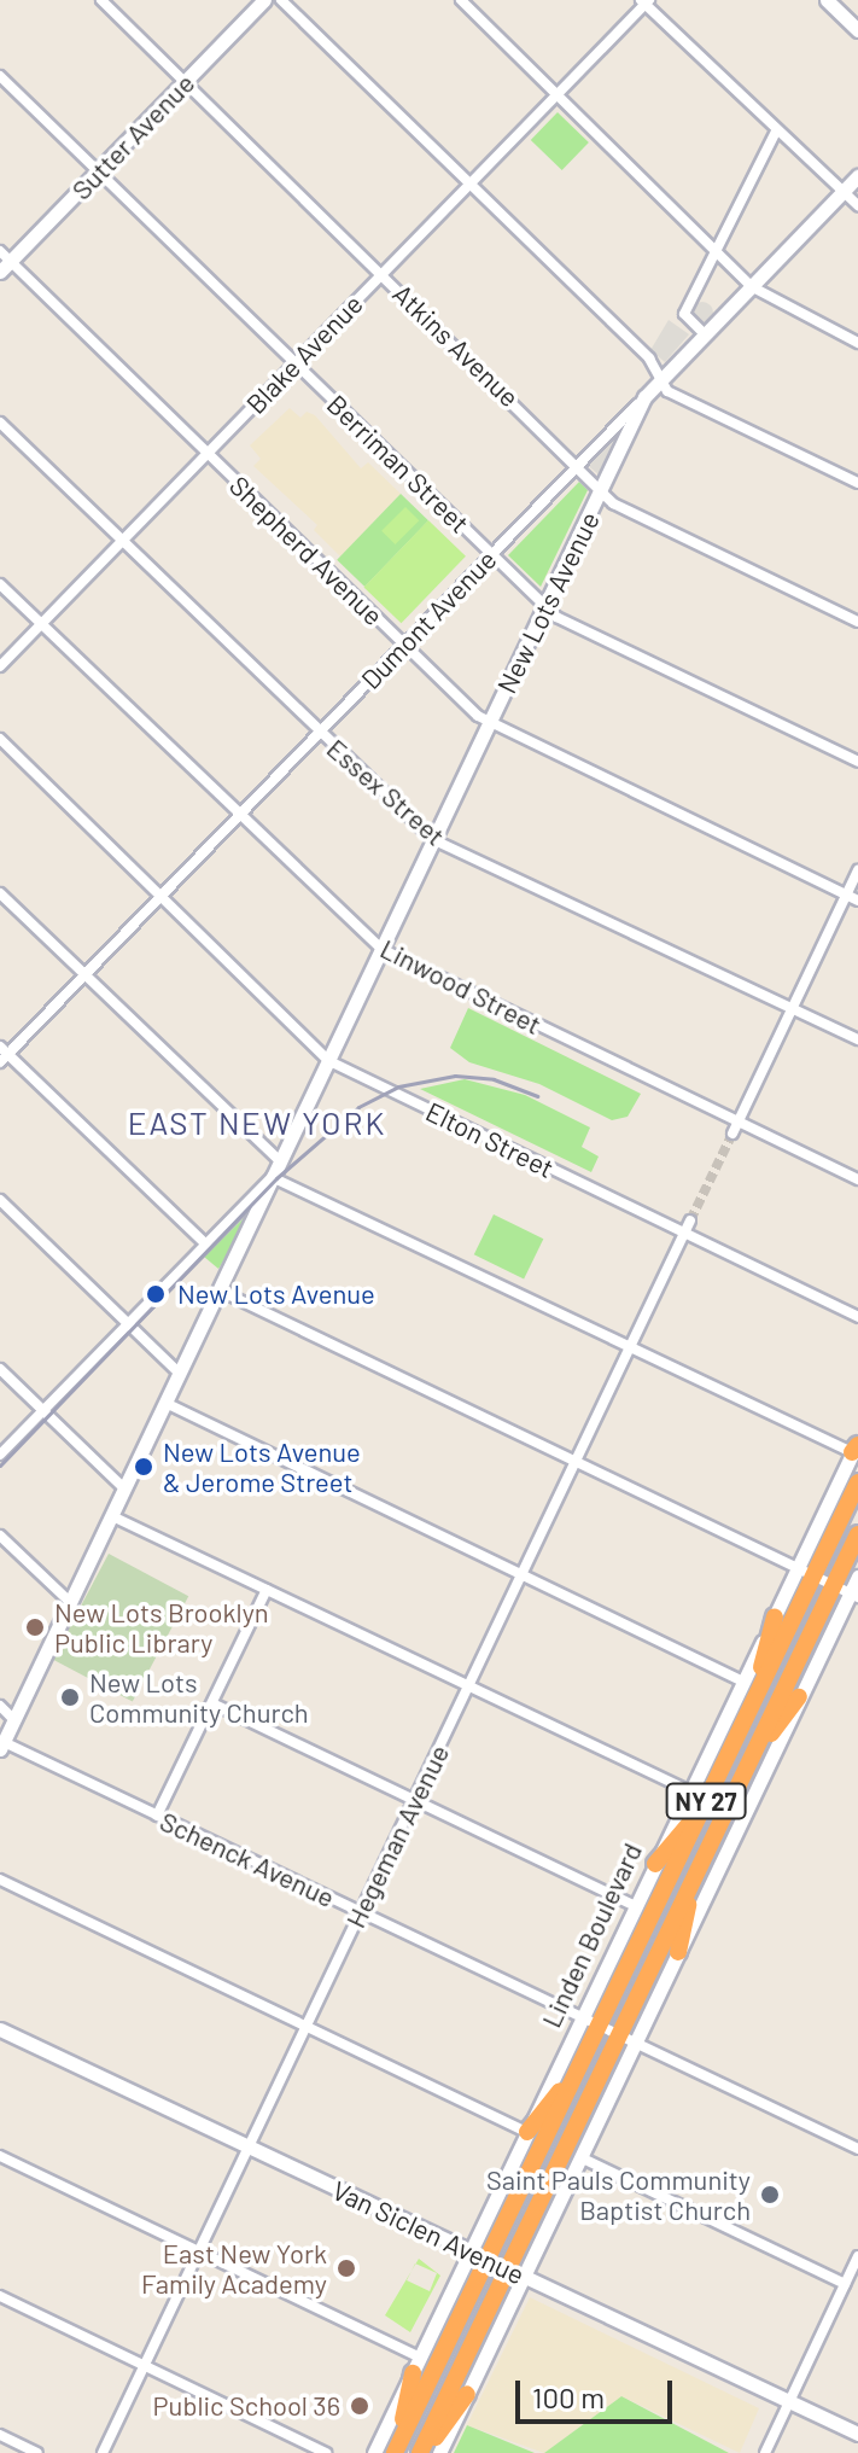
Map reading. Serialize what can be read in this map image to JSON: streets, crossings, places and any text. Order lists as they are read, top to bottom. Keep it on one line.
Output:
{"streets":{"highway":["NY 27","Linden Boulevard"],"street":["Sutter Avenue","Atkins Avenue","Blake Avenue","Berriman Street","Shepherd Avenue","New Lots Avenue","Dumont Avenue","Essex Street","Linwood Street","Elton Street","Hegeman Avenue","Schenck Avenue","Van Siclen Avenue"]},"crossings":[["Sutter Avenue","Atkins Avenue"],["Sutter Avenue","Berriman Street"],["Sutter Avenue","Shepherd Avenue"],["Atkins Avenue","Blake Avenue"],["Atkins Avenue","New Lots Avenue"],["Atkins Avenue","Dumont Avenue"],["Blake Avenue","Berriman Street"],["Blake Avenue","Shepherd Avenue"],["Blake Avenue","Essex Street"],["Blake Avenue","Linwood Street"],["Berriman Street","New Lots Avenue"],["Berriman Street","Dumont Avenue"],["Shepherd Avenue","New Lots Avenue"],["Shepherd Avenue","Dumont Avenue"],["New Lots Avenue","Dumont Avenue"],["New Lots Avenue","Essex Street"],["New Lots Avenue","Linwood Street"],["New Lots Avenue","Elton Street"],["New Lots Avenue","Schenck Avenue"],["Dumont Avenue","Essex Street"],["Dumont Avenue","Linwood Street"],["Dumont Avenue","Elton Street"],["Elton Street","Hegeman Avenue"],["NY 27","Schenck Avenue"],["NY 27","Van Siclen Avenue"],["Hegeman Avenue","Schenck Avenue"],["Hegeman Avenue","Van Siclen Avenue"],["Schenck Avenue","Linden Boulevard"],["Linden Boulevard","Van Siclen Avenue"]],"districts":["EAST NEW YORK"],"places":["New Lots Avenue","New Lots Avenue & Jerome Street","New Lots Brooklyn Public Library","New Lots Community Church","Saint Pauls Community Baptist Church","East New York Family Academy","Public School 36"],"scale_bar":"100 m"}
